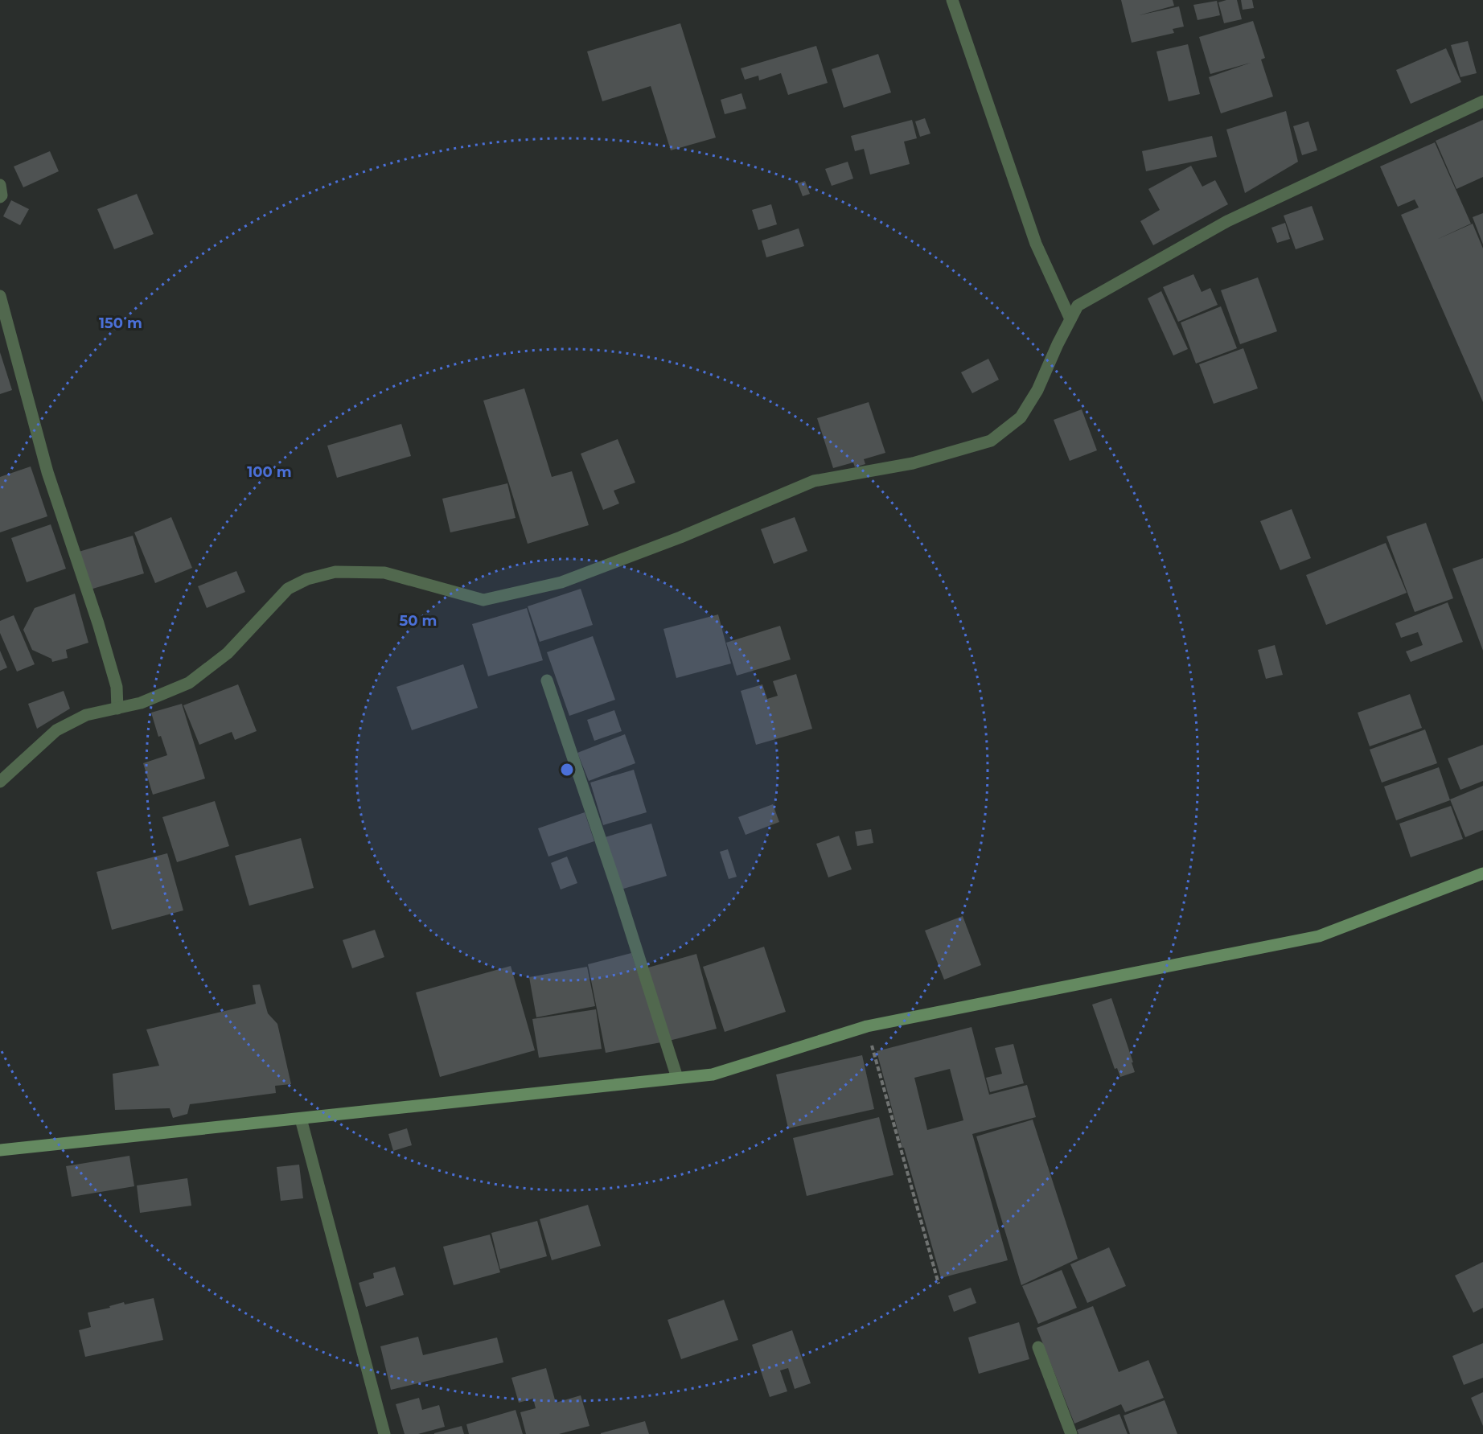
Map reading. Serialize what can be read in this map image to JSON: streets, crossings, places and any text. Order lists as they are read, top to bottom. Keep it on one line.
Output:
{"rings":["150 m","100 m","50 m"]}
